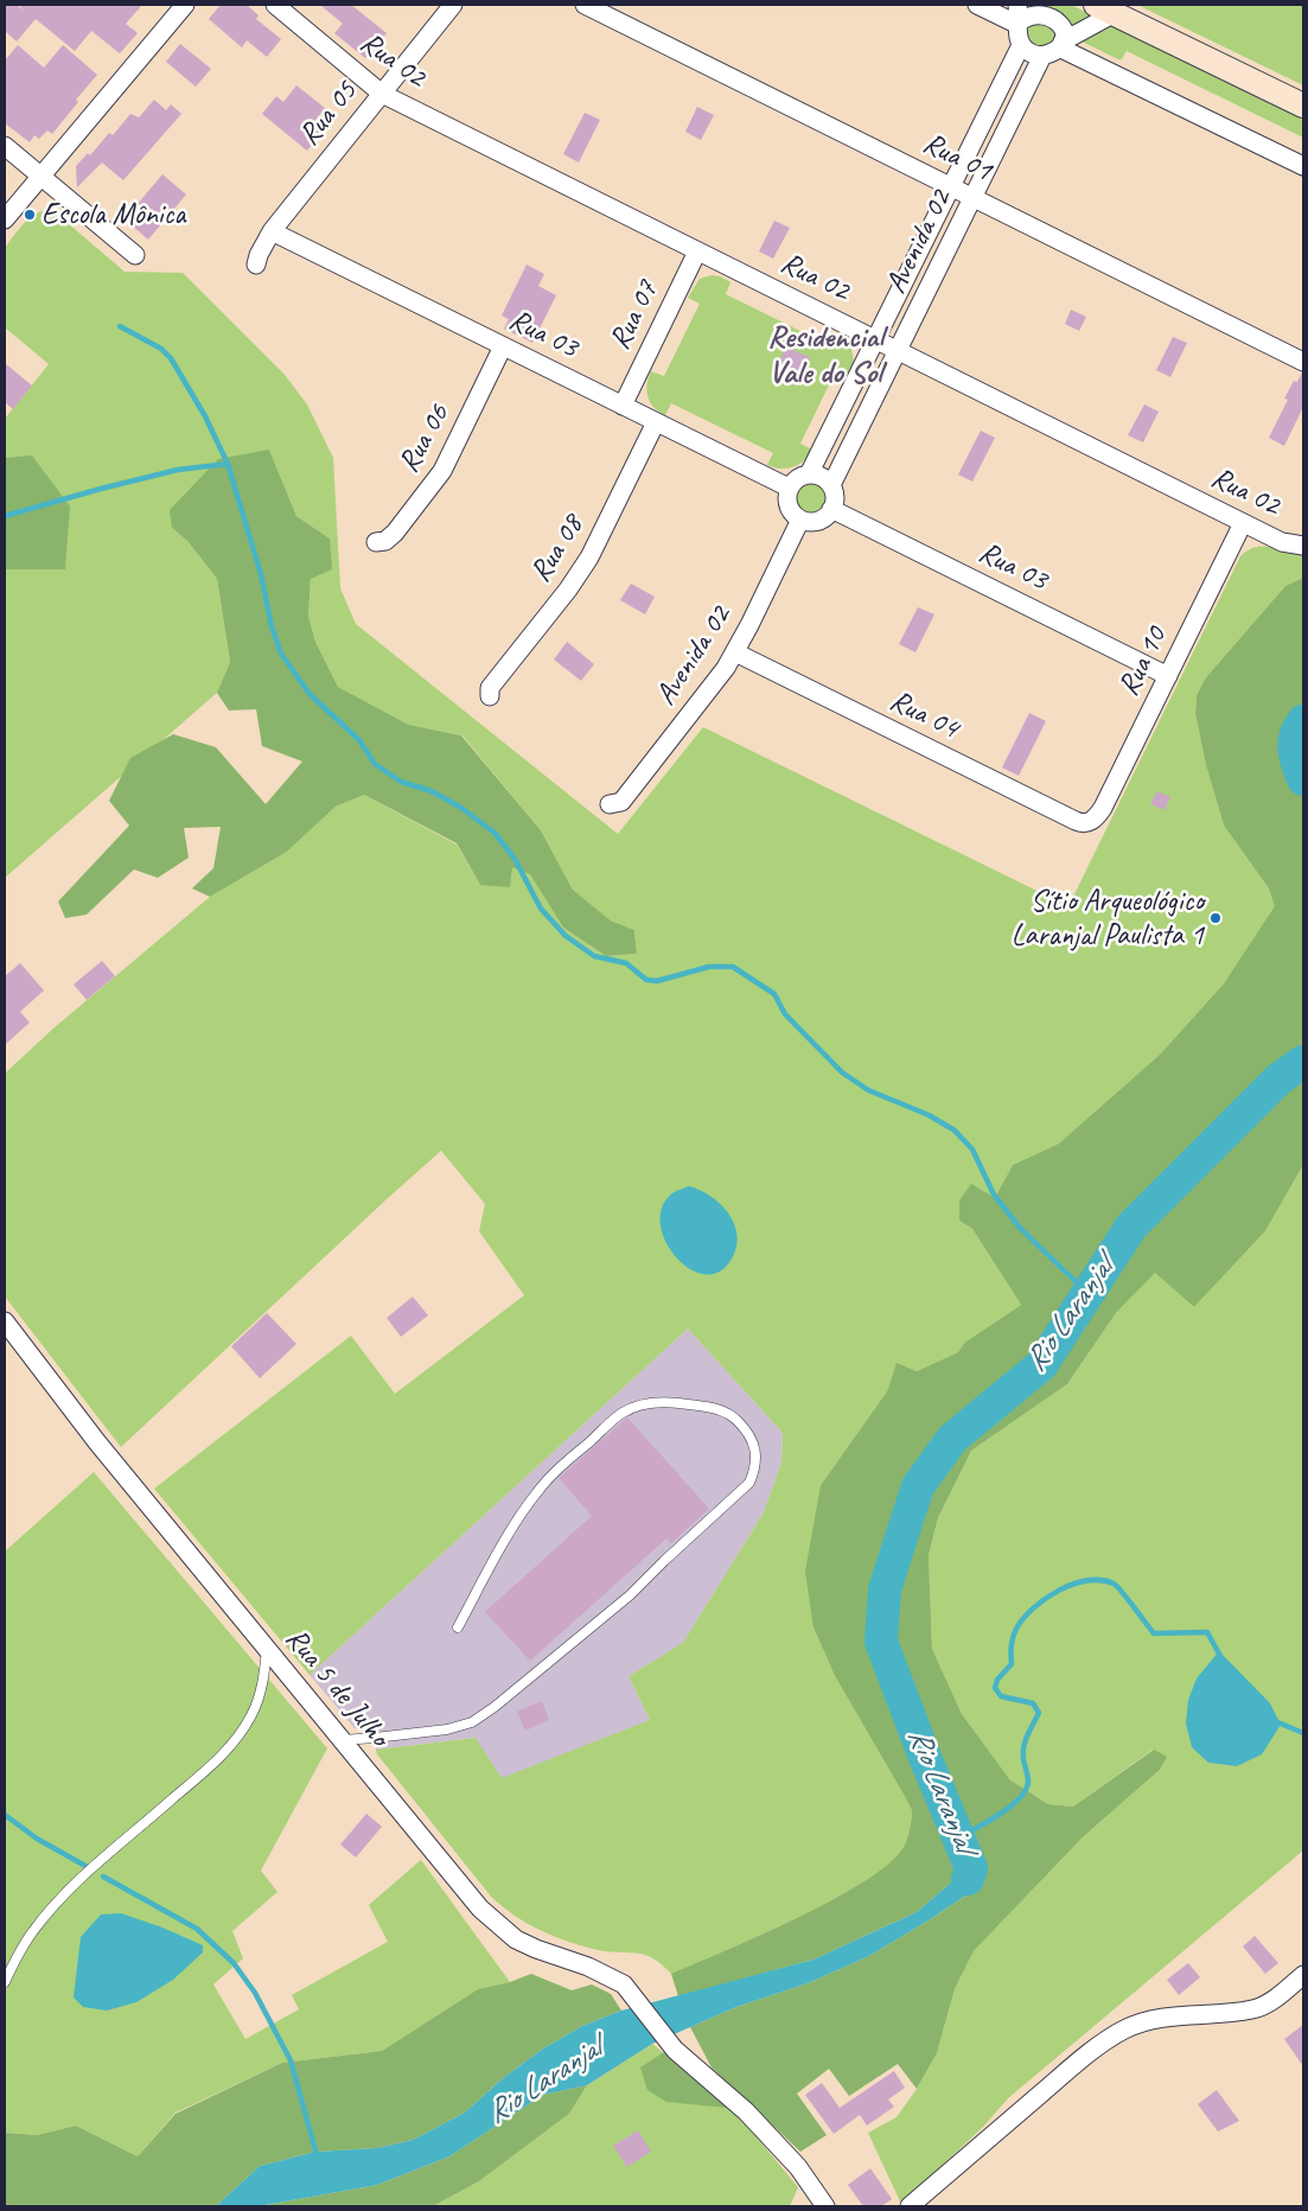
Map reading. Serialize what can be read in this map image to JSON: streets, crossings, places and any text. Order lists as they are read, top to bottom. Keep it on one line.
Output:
{"streets":{"street":["Rua 02","Rua 05","Rua 01","Avenida 02","Rua 07","Rua 03","Rua 06","Rua 08","Rua 10","Rua 04","Rua 5 de Julho"]},"crossings":[["Rua 02","Rua 05"],["Rua 02","Avenida 02"],["Rua 02","Rua 07"],["Rua 02","Rua 10"],["Rua 05","Rua 03"],["Rua 01","Avenida 02"],["Avenida 02","Rua 03"],["Avenida 02","Rua 04"],["Rua 07","Rua 03"],["Rua 03","Rua 06"],["Rua 03","Rua 08"],["Rua 03","Rua 10"],["Rua 10","Rua 04"]],"districts":["Residencial Vale do Sol"],"water":["Rio Laranjal"],"places":["Escola Mônica","Sítio Arqueológico Laranjal Paulista 1"]}
